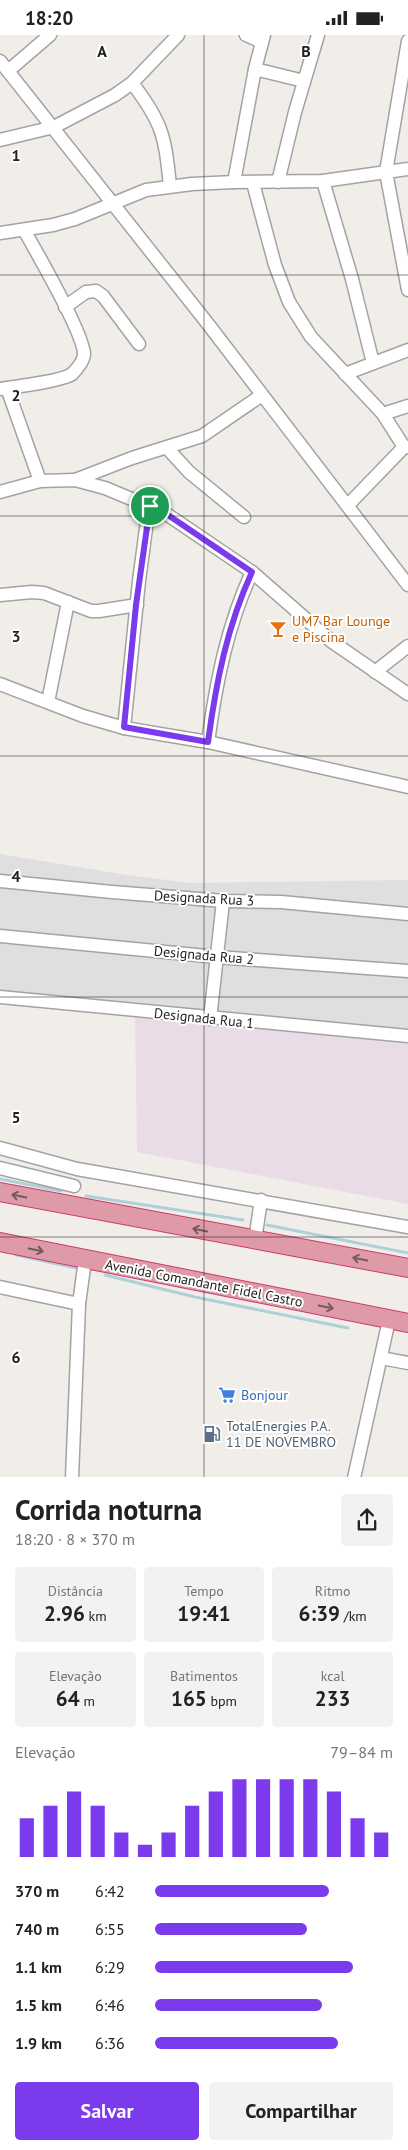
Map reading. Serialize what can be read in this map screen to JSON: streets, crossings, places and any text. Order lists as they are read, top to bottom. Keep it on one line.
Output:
{"streets":{"highway":["Avenida Comandante Fidel Castro"],"street":["Designada Rua 3","Designada Rua 2","Designada Rua 1"]},"places":{"bar":["UM7 Bar Lounge e Piscina"],"supermarket":["Bonjour"],"fuel station":["TotalEnergies P.A. 11 DE NOVEMBRO"]},"page":{"status":"18:20","heading":["Corrida noturna","18:20 · 8 × 370 m"],"stats":[["Distância","2.96 km"],["Tempo","19:41"],["Ritmo","6:39 /km"],["Elevação","64 m"],["Batimentos","165 bpm"],["kcal","233"]],"chart":["Elevação","79–84 m"],"list":[{"name":"370 m","note":"6:42"},{"name":"740 m","note":"6:55"},{"name":"1.1 km","note":"6:29"},{"name":"1.5 km","note":"6:46"},{"name":"1.9 km","note":"6:36"}],"buttons":["Salvar","Compartilhar"]},"grid":{"columns":["A","B"],"rows":["1","2","3","4","5","6"]}}
